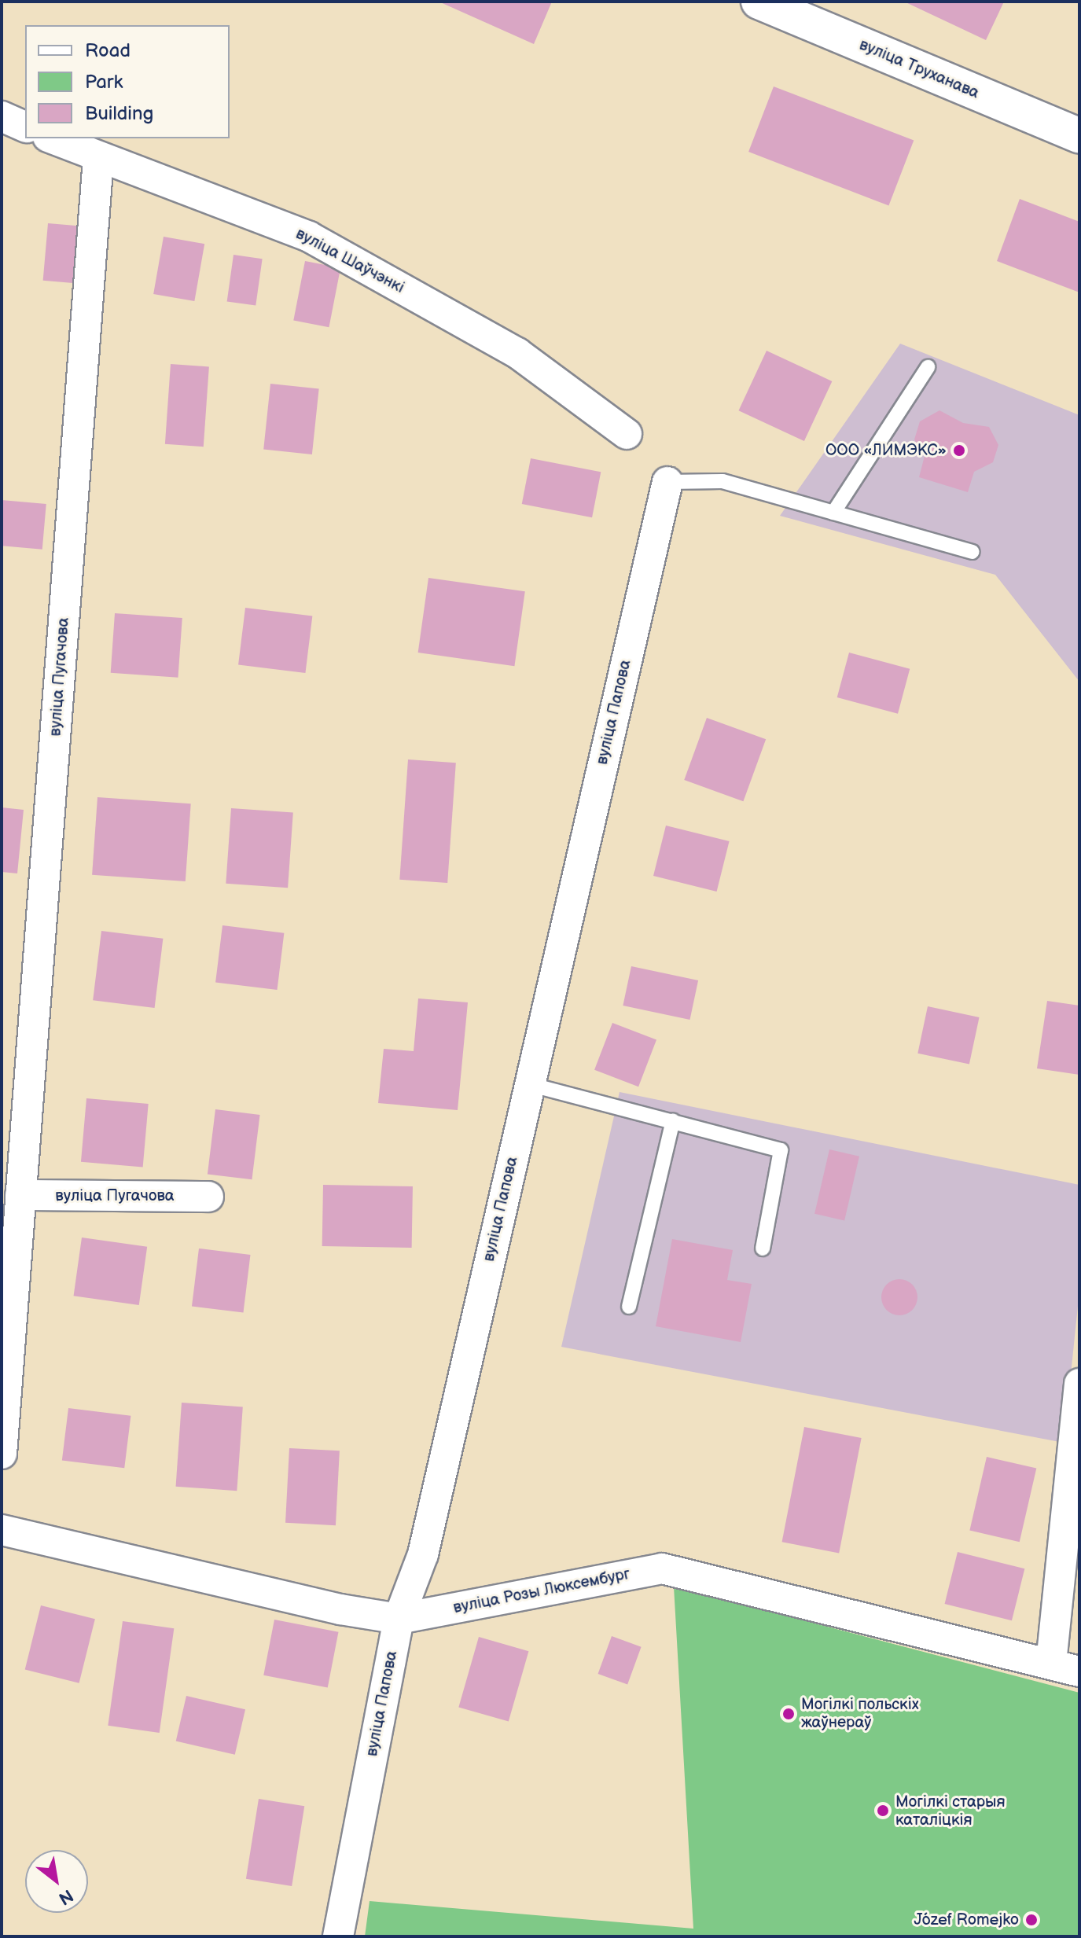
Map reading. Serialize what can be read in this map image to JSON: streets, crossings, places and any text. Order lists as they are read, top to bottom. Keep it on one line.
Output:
{"streets":{"main road":["вуліца Труханава"],"street":["вуліца Шаўчэнкі","вуліца Пугачова","вуліца Папова","вуліца Розы Люксембург"]},"crossings":[["вуліца Шаўчэнкі","вуліца Пугачова"],["вуліца Папова","вуліца Розы Люксембург"]],"places":["ООО «ЛИМЭКС»","Могілкі польскіх жаўнераў","Могілкі старыя каталіцкія","Józef Romejko"],"legend":["Road","Park","Building"],"north":"bottom right"}
